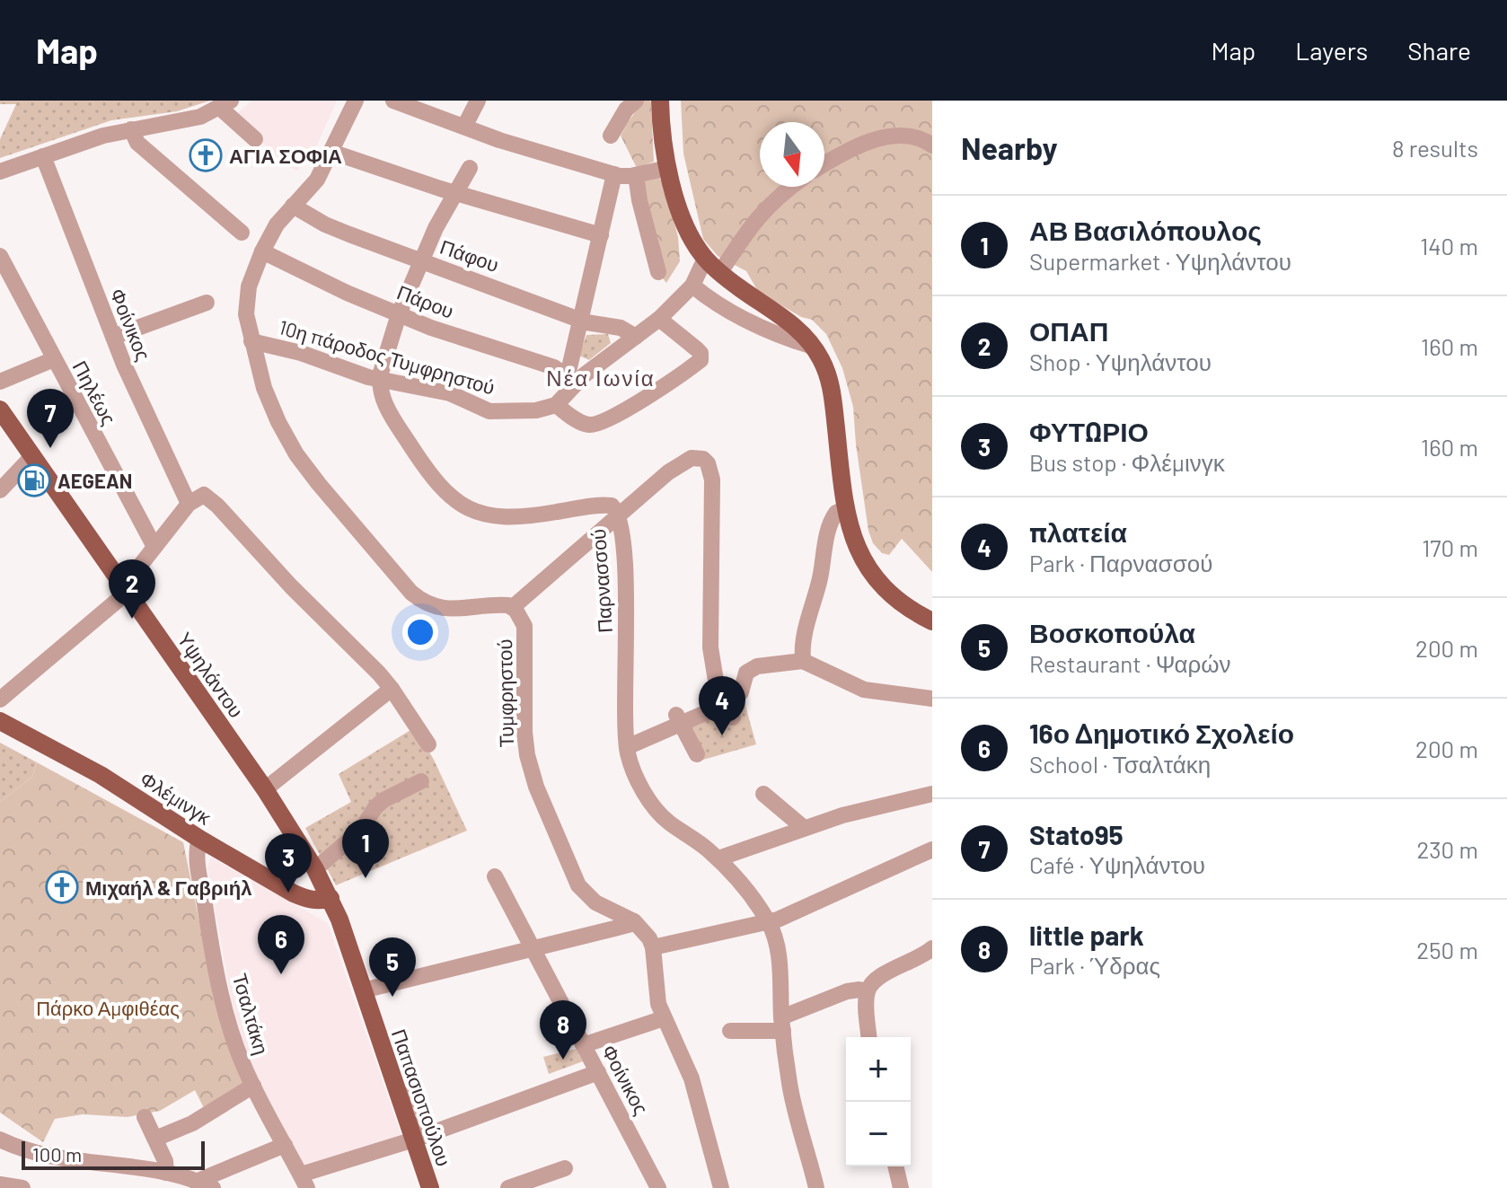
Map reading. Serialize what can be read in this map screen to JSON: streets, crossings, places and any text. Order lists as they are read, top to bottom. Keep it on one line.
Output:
{"streets":{"main road":["Υψηλάντου","Φλέμινγκ","Παπασιοπούλου"],"street":["Πάφου","Πάρου","Φοίνικος","10η πάροδος Τυμφρηστού","Πηλέως","Παρνασσού","Τυμφρηστού","Τσαλτάκη"]},"crossings":[["10η πάροδος Τυμφρηστού","Παρνασσού"],["Υψηλάντου","Φλέμινγκ"],["Υψηλάντου","Παπασιοπούλου"],["Φλέμινγκ","Τσαλτάκη"],["Φλέμινγκ","Παπασιοπούλου"]],"districts":["Νέα Ιωνία"],"parks":["Πάρκο Αμφιθέας"],"places":{"church":["ΑΓΙΑ ΣΟΦΙΑ","Μιχαήλ & Γαβριήλ"],"fuel station":["AEGEAN"]},"scale_bar":"100 m","north":"bottom","page":{"header":"Map","nav":["Map","Layers","Share"],"heading":["Nearby","8 results"],"list":[{"mark":"1","name":"ΑΒ Βασιλόπουλος","note":"Supermarket · Υψηλάντου","value":"140 m"},{"mark":"2","name":"ΟΠΑΠ","note":"Shop · Υψηλάντου","value":"160 m"},{"mark":"3","name":"ΦΥΤΩΡΙΟ","note":"Bus stop · Φλέμινγκ","value":"160 m"},{"mark":"4","name":"πλατεία","note":"Park · Παρνασσού","value":"170 m"},{"mark":"5","name":"Βοσκοπούλα","note":"Restaurant · Ψαρών","value":"200 m"},{"mark":"6","name":"16ο Δημοτικό Σχολείο","note":"School · Τσαλτάκη","value":"200 m"},{"mark":"7","name":"Stato95","note":"Café · Υψηλάντου","value":"230 m"},{"mark":"8","name":"little park","note":"Park · Ύδρας","value":"250 m"}],"pins":["7","2","4","1","3","6","5","8"],"map_buttons":["+","−"],"scale":"100 m"}}
